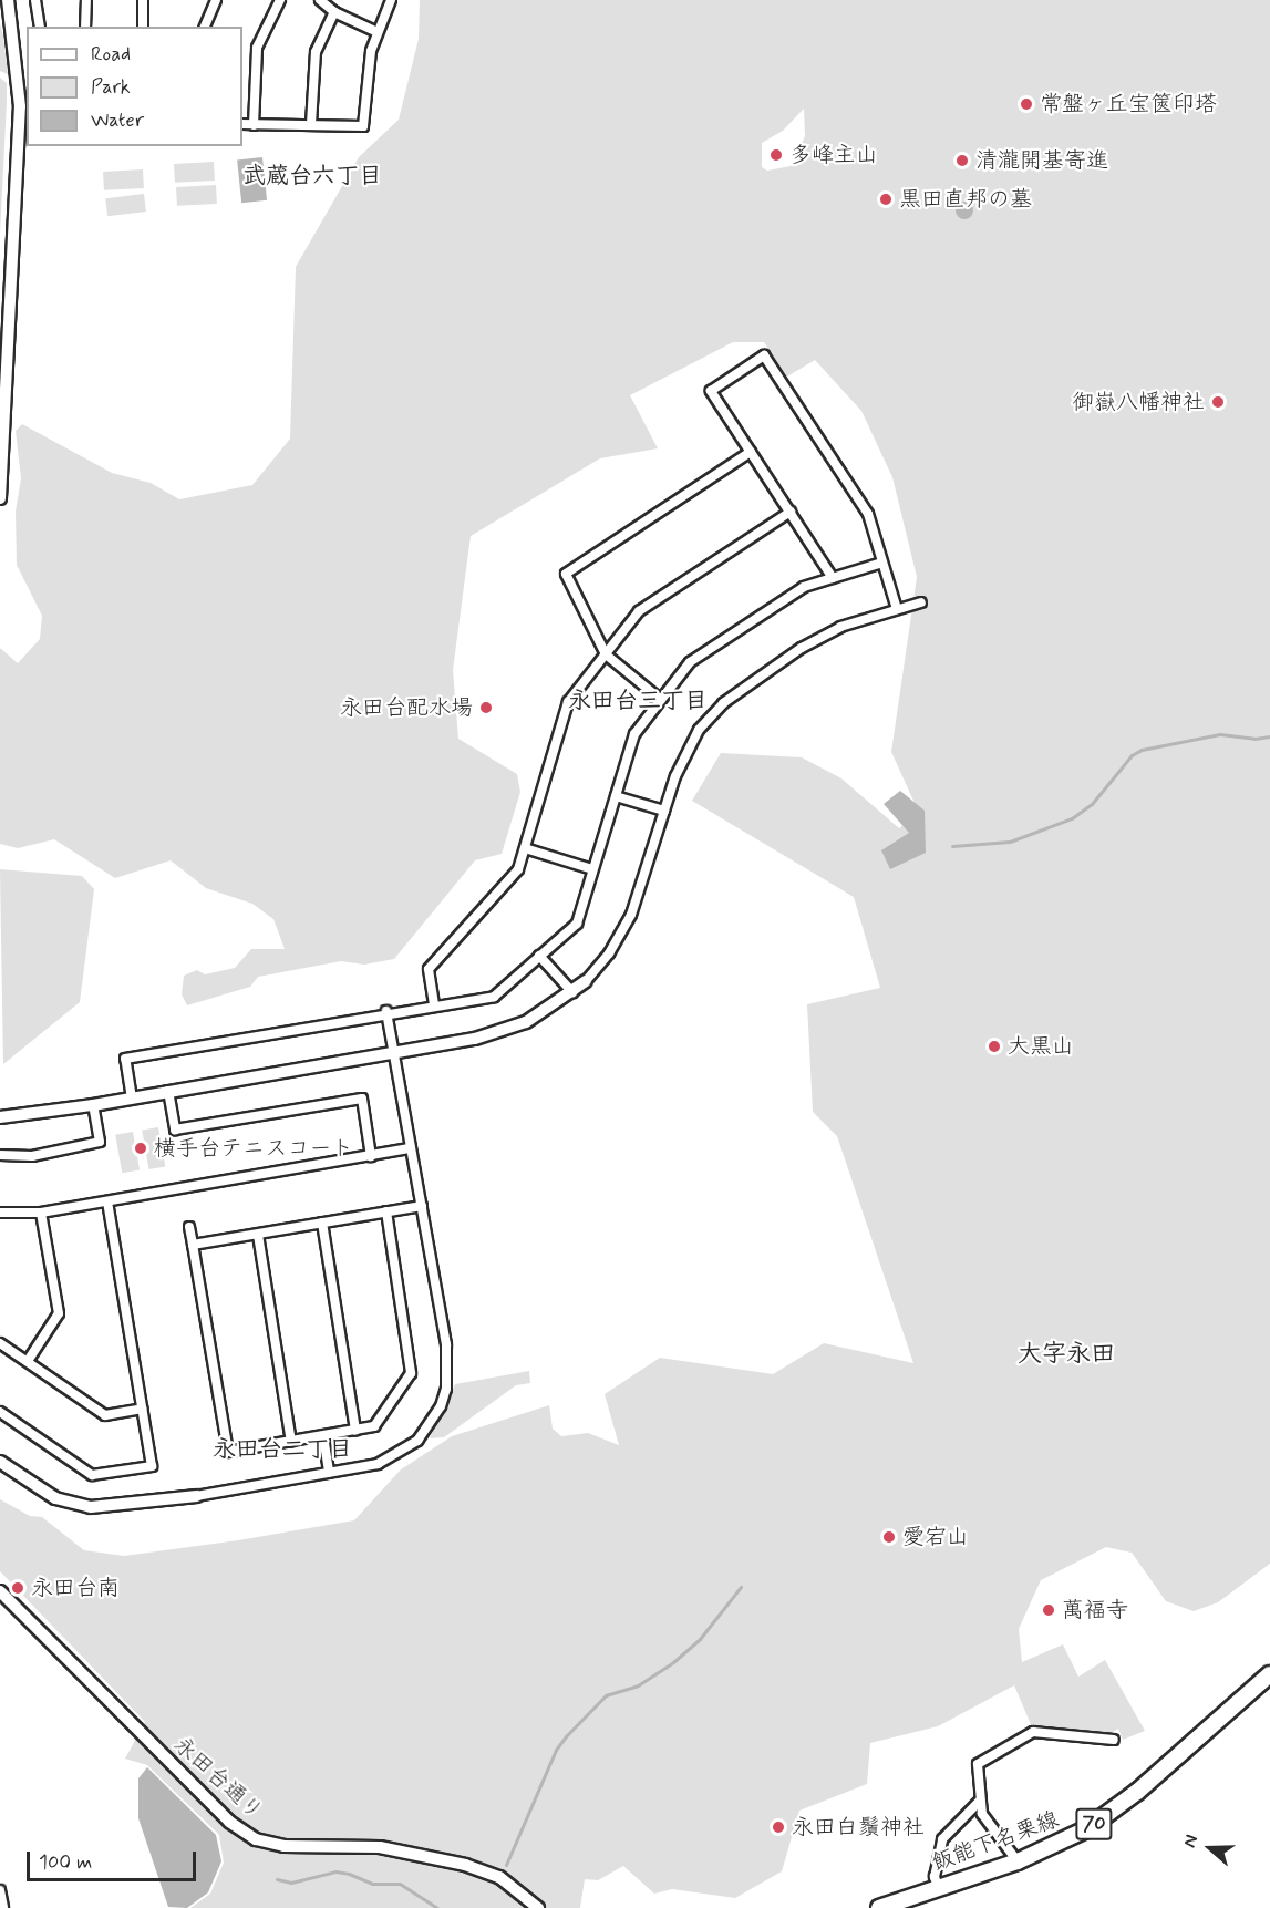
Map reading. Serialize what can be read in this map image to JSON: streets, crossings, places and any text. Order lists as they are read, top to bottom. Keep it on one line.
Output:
{"streets":{"main road":["70","飯能下名栗線"],"street":["永田台通り"]},"districts":["武蔵台六丁目","永田台三丁目","大字永田","永田台二丁目"],"places":["常盤ヶ丘宝篋印塔","多峰主山","清瀧開基寄進","黒田直邦の墓","御嶽八幡神社","永田台配水場","大黒山","横手台テニスコート","愛宕山","永田台南","萬福寺","永田白鬚神社"],"legend":["Road","Park","Water"],"scale_bar":"100 m","north":"left"}
